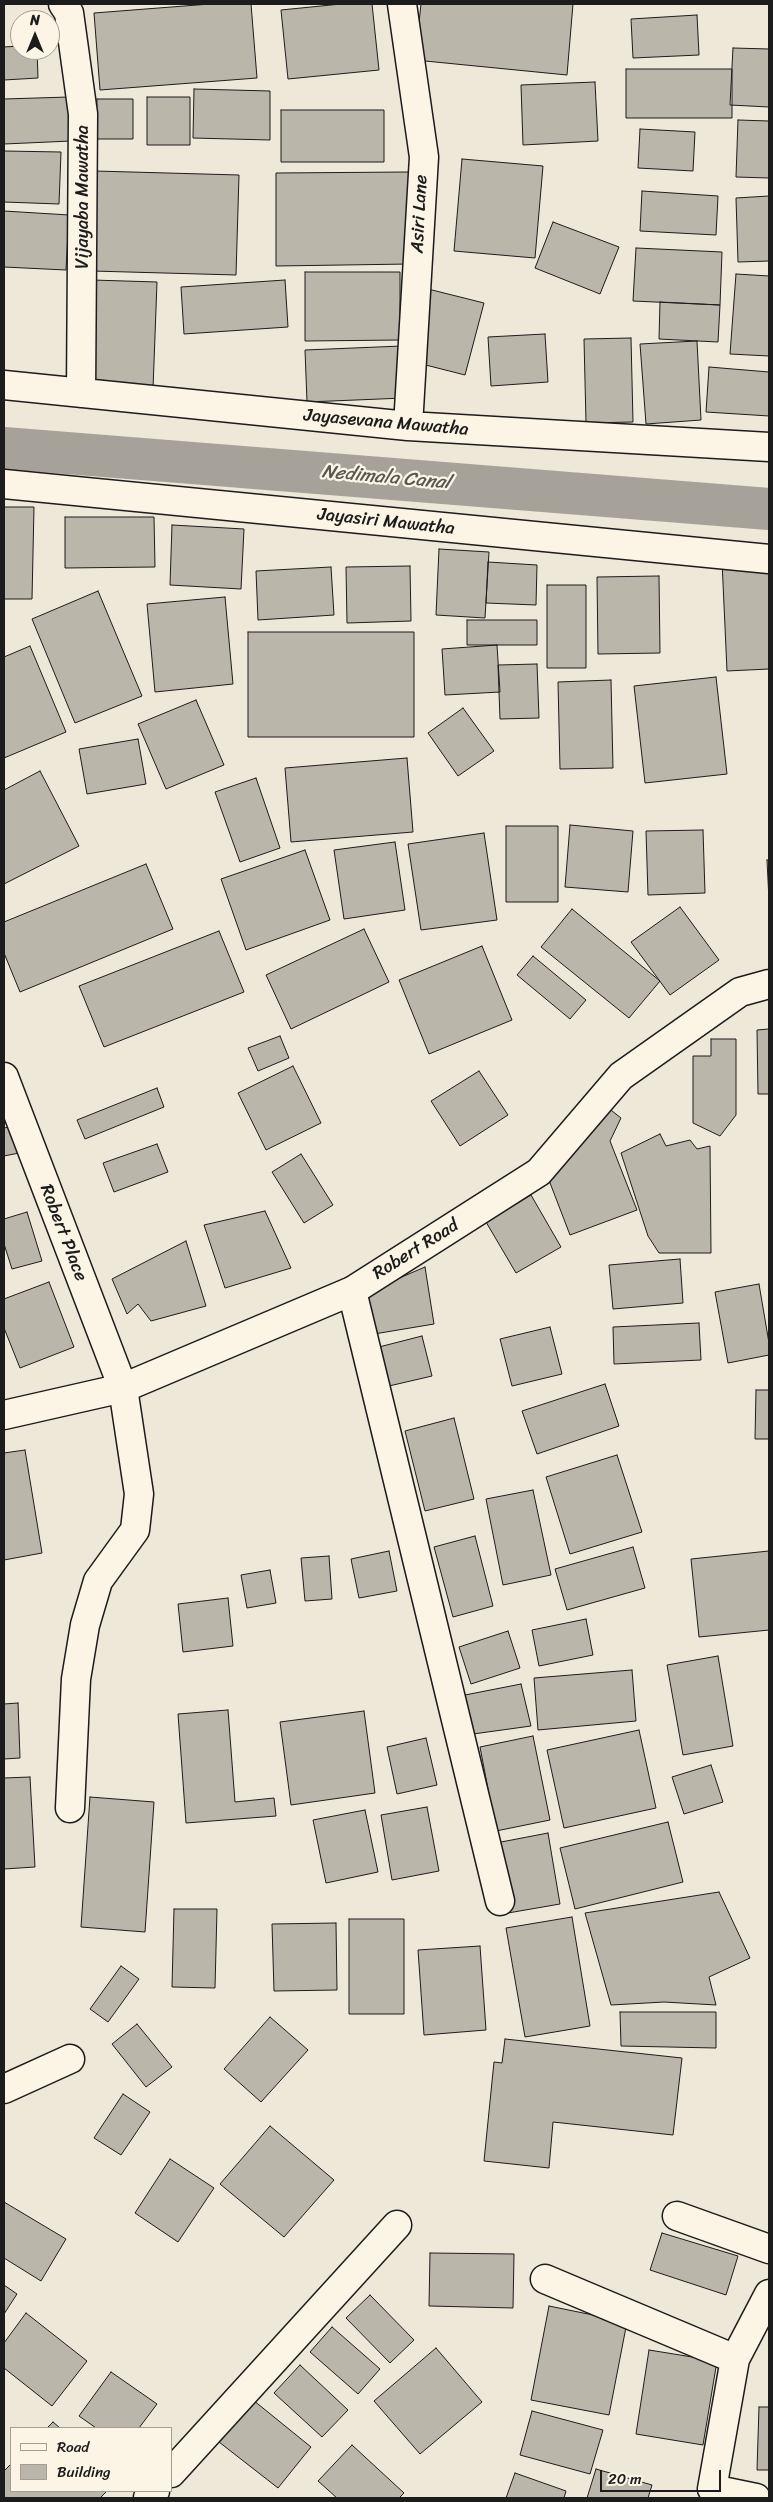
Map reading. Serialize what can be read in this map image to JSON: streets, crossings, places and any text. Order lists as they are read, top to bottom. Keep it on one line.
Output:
{"streets":{"street":["Vijayaba Mawatha","Asiri Lane","Jayasevana Mawatha","Jayasiri Mawatha","Robert Place","Robert Road"]},"crossings":[["Vijayaba Mawatha","Jayasevana Mawatha"],["Asiri Lane","Jayasevana Mawatha"],["Robert Place","Robert Road"]],"water":["Nedimala Canal"],"legend":["Road","Building"],"scale_bar":"20 m","north":"top"}
